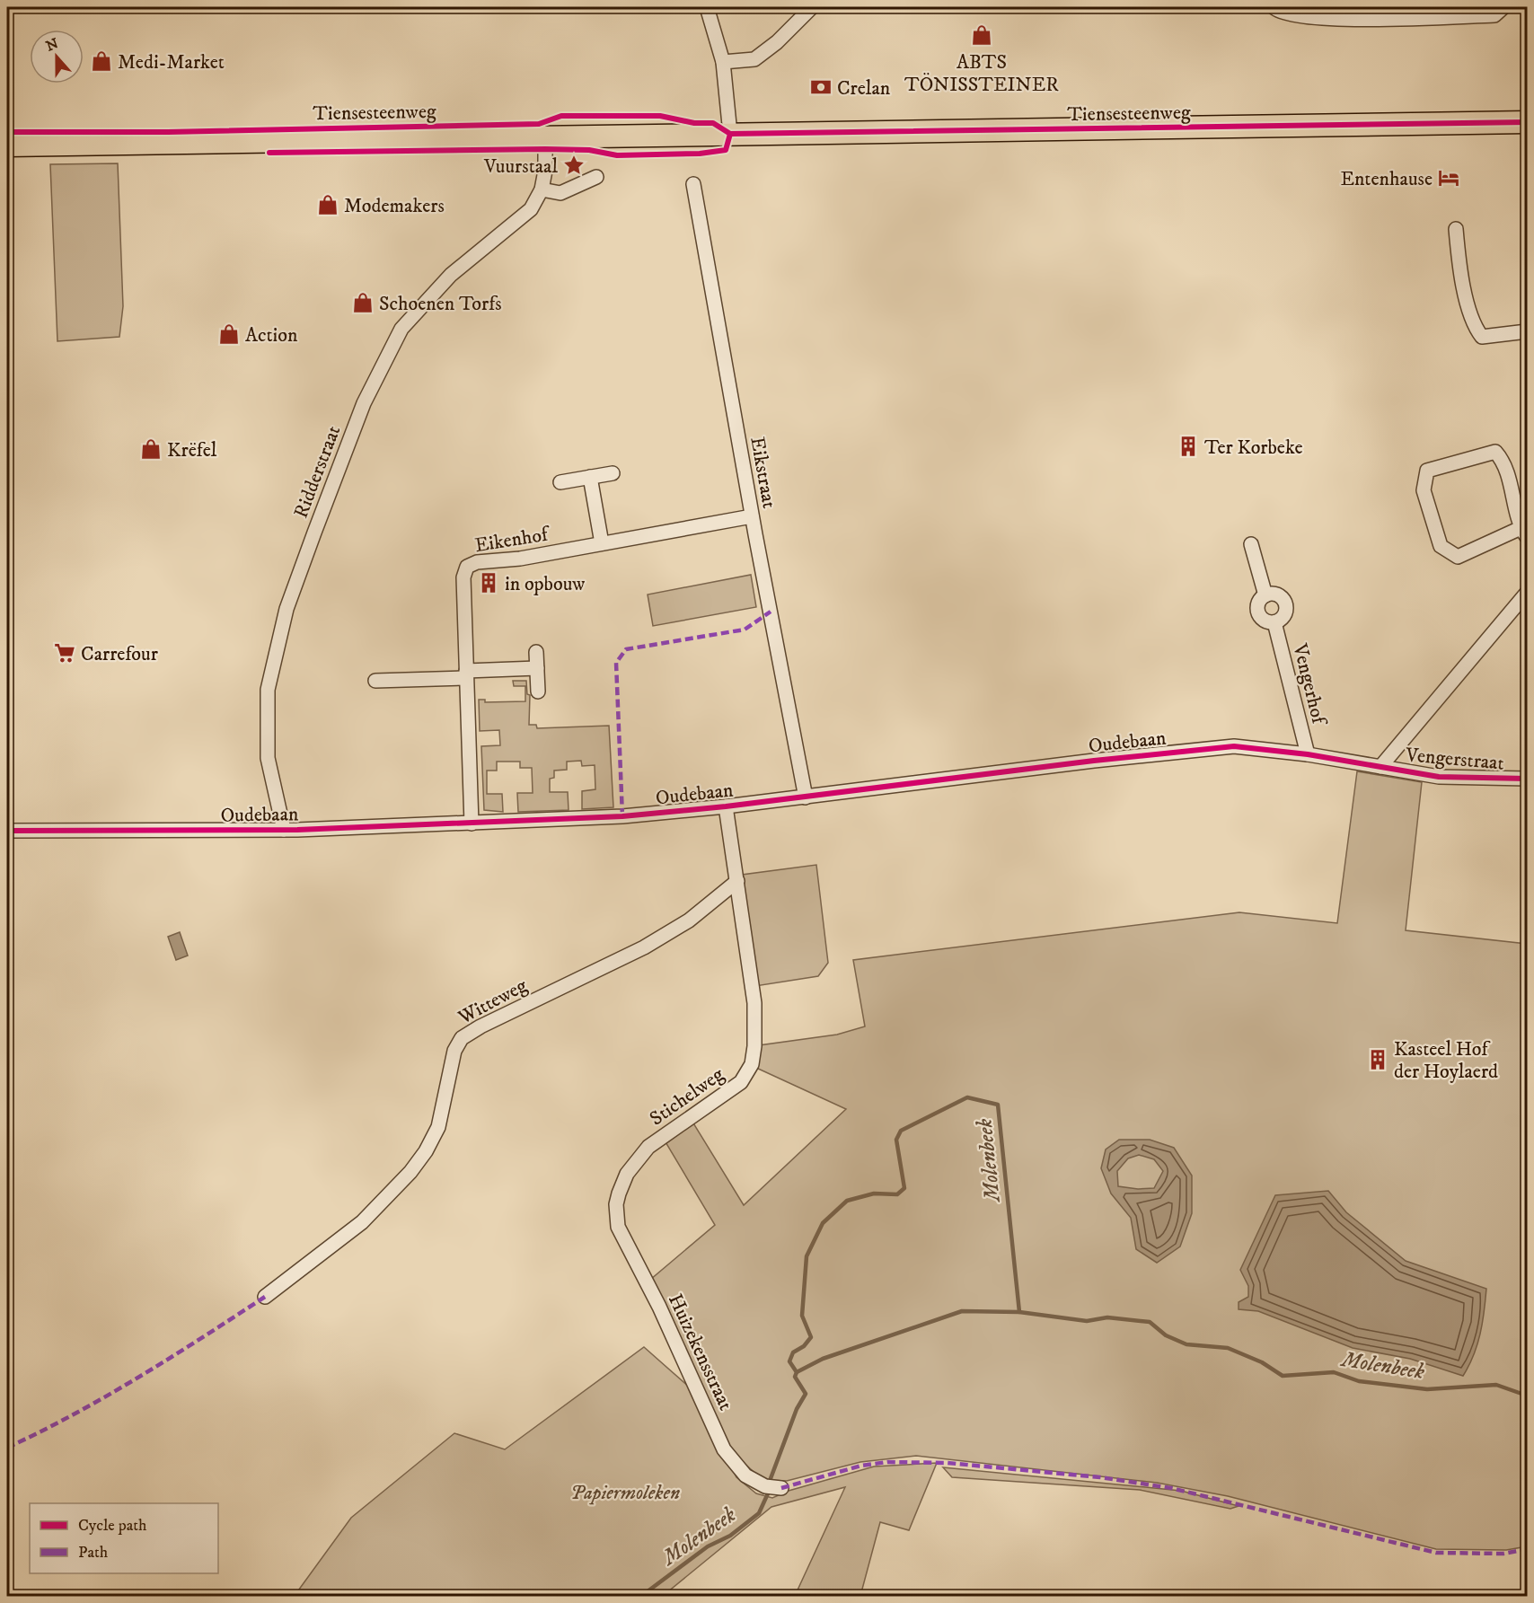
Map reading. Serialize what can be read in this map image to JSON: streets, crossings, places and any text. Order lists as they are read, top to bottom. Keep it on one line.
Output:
{"streets":{"main road":["Tiensesteenweg"],"street":["Ridderstraat","Eikstraat","Eikenhof","Vengerhof","Oudebaan","Vengerstraat","Witteweg","Stichelweg","Huizekensstraat"]},"crossings":[["Tiensesteenweg","Ridderstraat"],["Ridderstraat","Oudebaan"],["Eikstraat","Eikenhof"],["Eikstraat","Oudebaan"],["Eikenhof","Oudebaan"],["Vengerhof","Oudebaan"],["Oudebaan","Vengerstraat"],["Witteweg","Stichelweg"],["Stichelweg","Huizekensstraat"]],"water":["Molenbeek"],"parks":["Papiermoleken"],"places":{"shop":["ABTS TÖNISSTEINER","Medi-Market","Modemakers","Schoenen Torfs","Action","Krëfel"],"bank":["Crelan"],"place":["Vuurstaal"],"hotel":["Entenhause"],"building":["Ter Korbeke","in opbouw","Kasteel Hof der Hoylaerd"],"supermarket":["Carrefour"]},"legend":["Cycle path","Path"],"north":"top"}
